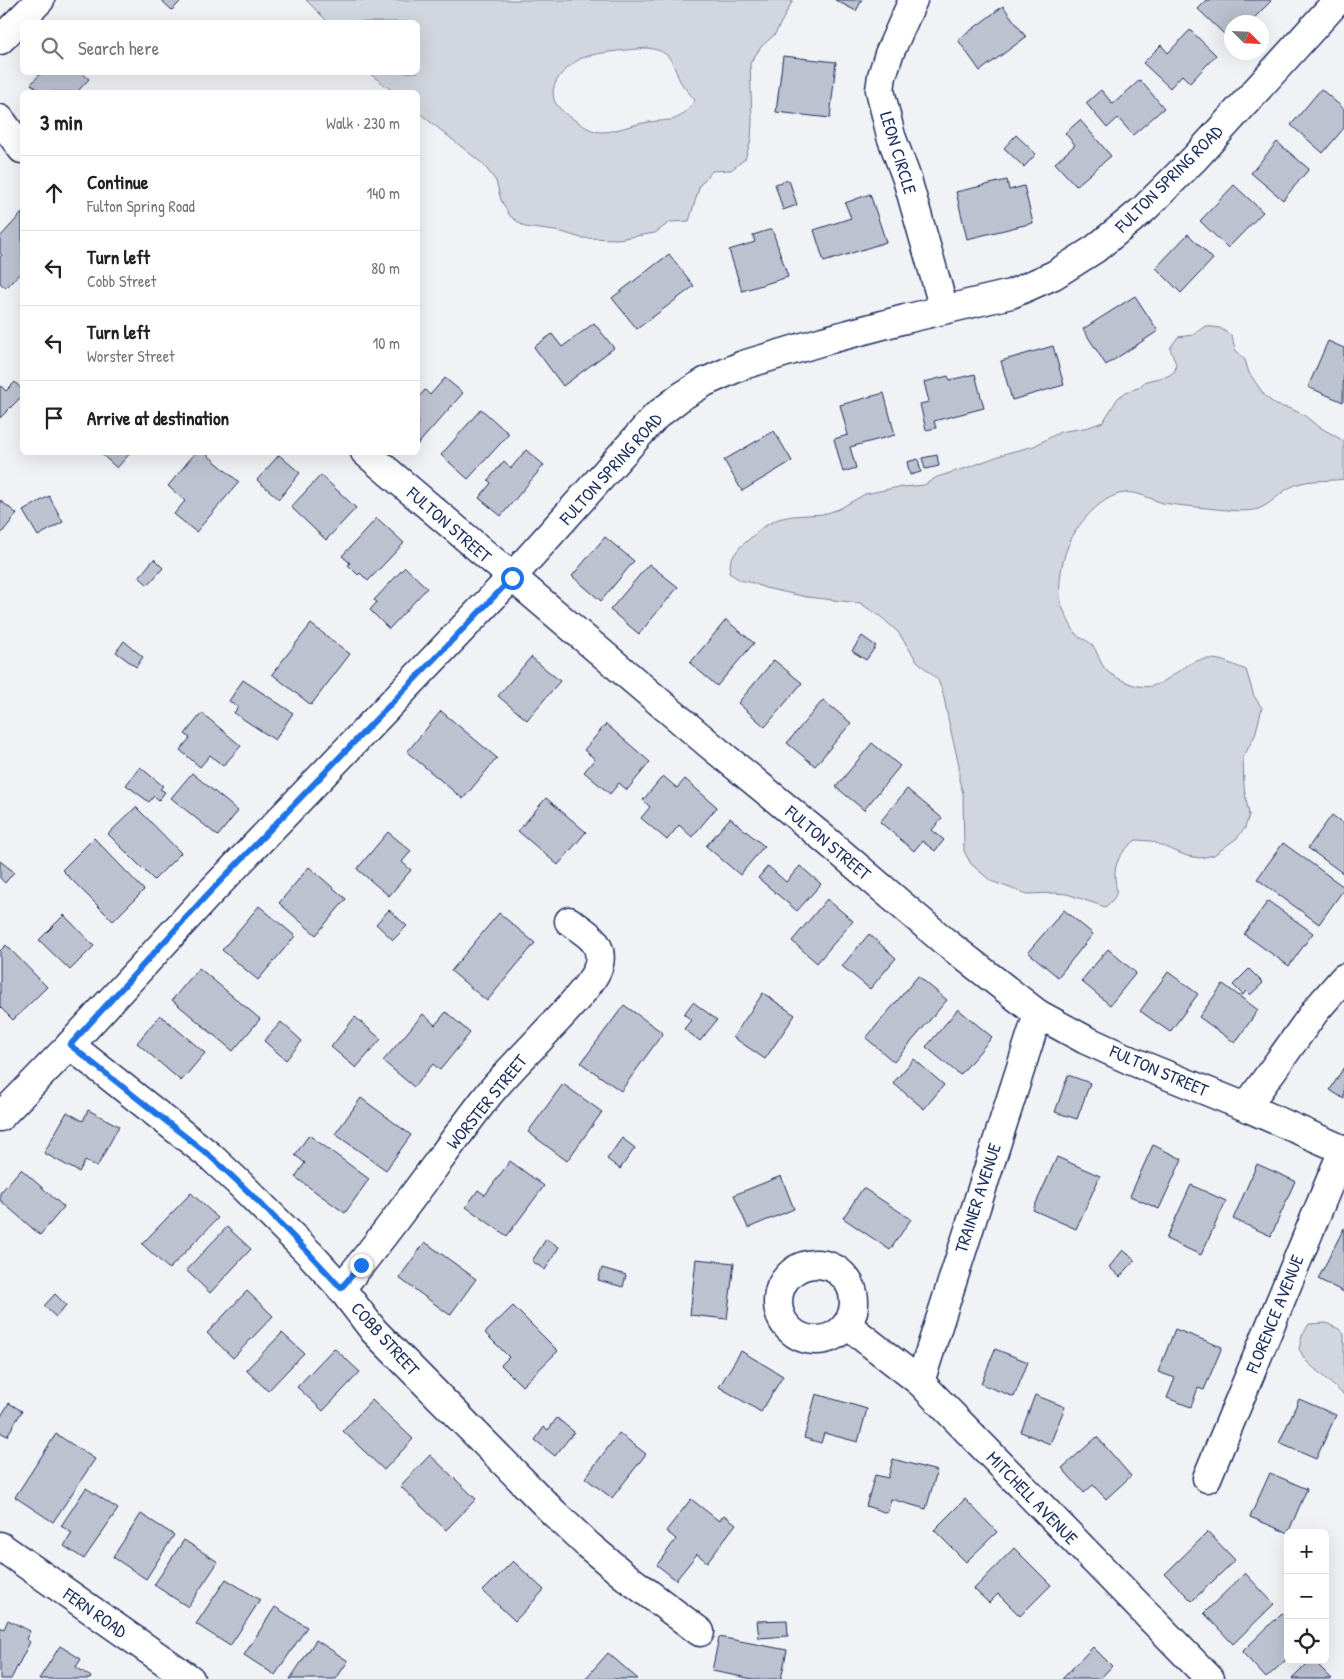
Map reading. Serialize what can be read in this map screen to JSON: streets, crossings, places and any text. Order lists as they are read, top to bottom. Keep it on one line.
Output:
{"streets":{"street":["LEON CIRCLE","FULTON SPRING ROAD","FULTON STREET","WORSTER STREET","TRAINER AVENUE","FLORENCE AVENUE","COBB STREET","MITCHELL AVENUE","FERN ROAD"]},"crossings":[["LEON CIRCLE","FULTON SPRING ROAD"],["FULTON SPRING ROAD","FULTON STREET"],["FULTON SPRING ROAD","COBB STREET"],["FULTON STREET","TRAINER AVENUE"],["FULTON STREET","FLORENCE AVENUE"],["WORSTER STREET","COBB STREET"],["TRAINER AVENUE","MITCHELL AVENUE"]],"north":"bottom right","page":{"search":"Search here","heading":["3 min","Walk · 230 m"],"list":[["Continue","Fulton Spring Road","140 m"],["Turn left","Cobb Street","80 m"],["Turn left","Worster Street","10 m"],"Arrive at destination"],"map_buttons":["+","−"]}}
